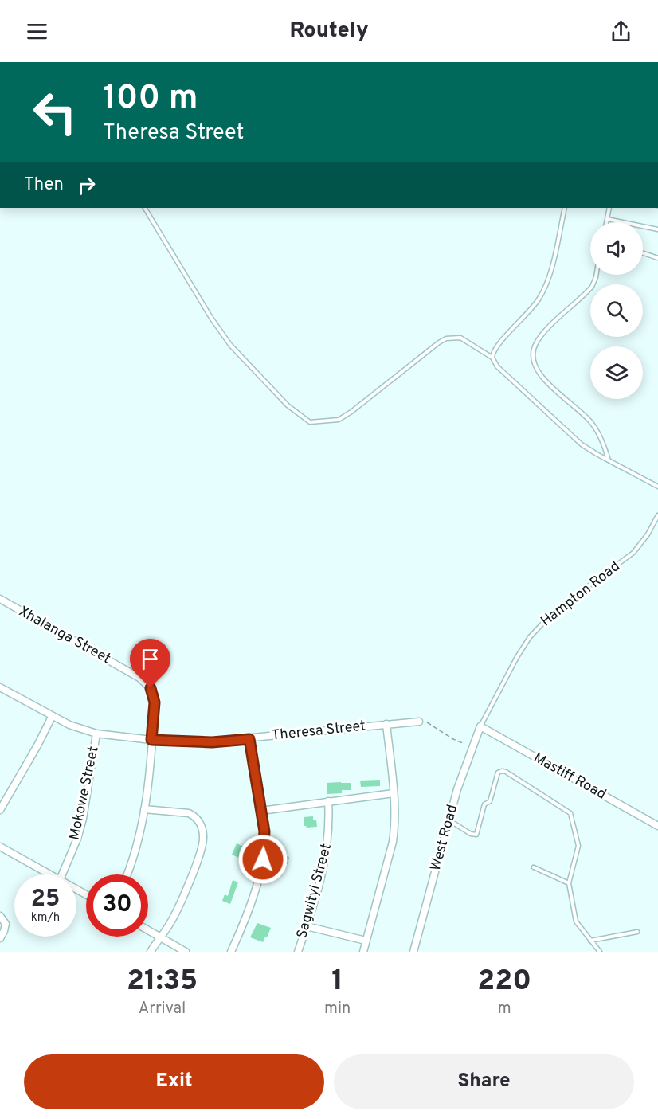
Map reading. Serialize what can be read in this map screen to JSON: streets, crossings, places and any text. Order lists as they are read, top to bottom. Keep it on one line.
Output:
{"streets":{"street":["Xhalanga Street","Theresa Street","Mastiff Road","Mokowe Street","West Road","Sagwityi Street"],"lane":["Hampton Road"]},"crossings":[["Hampton Road","Mastiff Road"],["Hampton Road","West Road"],["Xhalanga Street","Theresa Street"],["Theresa Street","Mokowe Street"],["Mastiff Road","West Road"]],"page":{"header":"Routely","turn":["100 m","Theresa Street"],"then":"Then","speed":"25 km/h","limit":"30","eta":["21:35","Arrival","1","min","220","m"],"buttons":["Exit","Share"]}}
